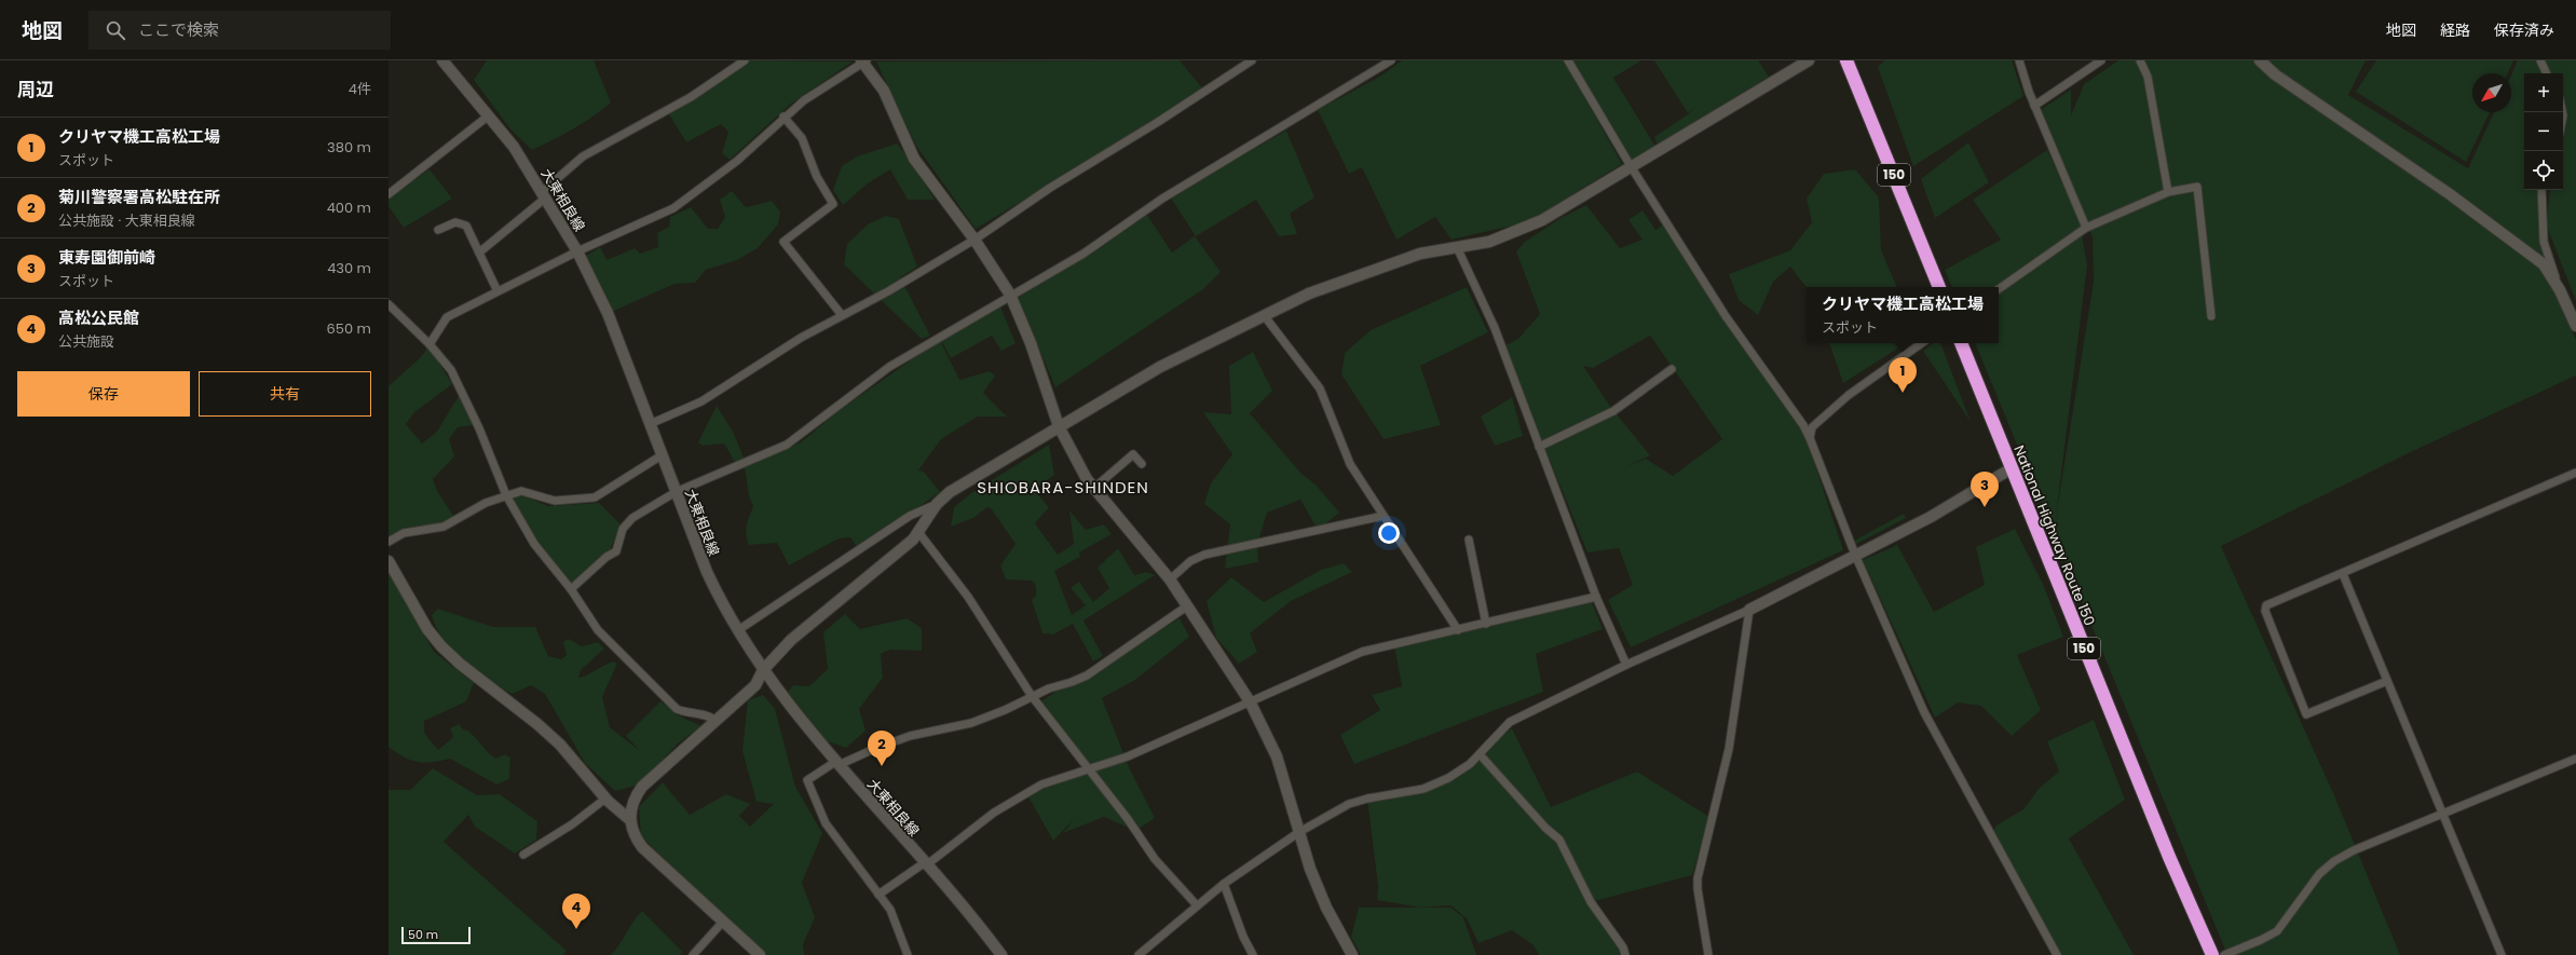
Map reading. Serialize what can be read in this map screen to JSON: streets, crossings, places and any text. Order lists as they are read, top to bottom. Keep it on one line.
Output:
{"streets":{"highway":["150","National Highway Route 150"],"street":["大東相良線"]},"districts":["SHIOBARA-SHINDEN"],"scale_bar":"50 m","north":"bottom left","page":{"header":"地図","search":"ここで検索","nav":["地図","経路","保存済み"],"heading":["周辺","4件"],"map_buttons":["+","−"],"list":[{"mark":"1","name":"クリヤマ機工高松工場","note":"スポット","value":"380 m"},{"mark":"2","name":"菊川警察署高松駐在所","note":"公共施設 · 大東相良線","value":"400 m"},{"mark":"3","name":"東寿園御前崎","note":"スポット","value":"430 m"},{"mark":"4","name":"高松公民館","note":"公共施設","value":"650 m"}],"popup":["クリヤマ機工高松工場","スポット"],"pins":["1","3","2","4"],"buttons":["保存","共有"],"scale":"50 m"}}
